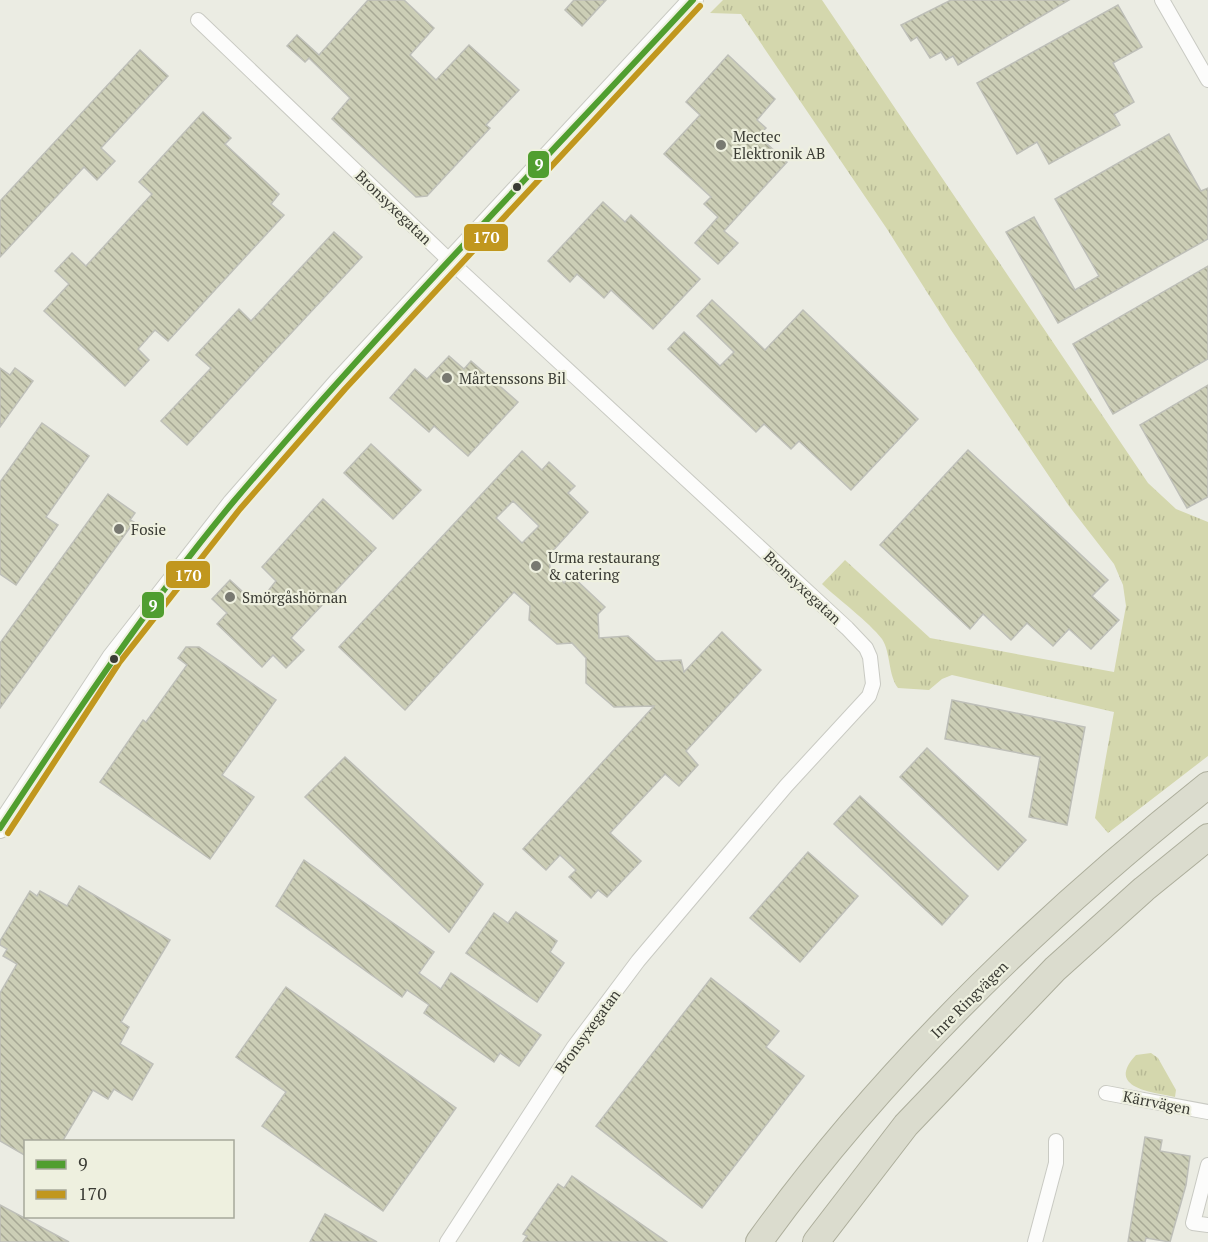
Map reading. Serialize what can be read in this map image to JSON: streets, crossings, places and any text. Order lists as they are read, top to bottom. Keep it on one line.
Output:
{"streets":{"highway":["Inre Ringvägen"],"street":["Bronsyxegatan","Kärrvägen"]},"places":["Mectec Elektronik AB","Mårtenssons Bil","Fosie","Urma restaurang & catering","Smörgåshörnan"],"lines":["transit line 9","transit line 170"],"legend":["9","170"]}
